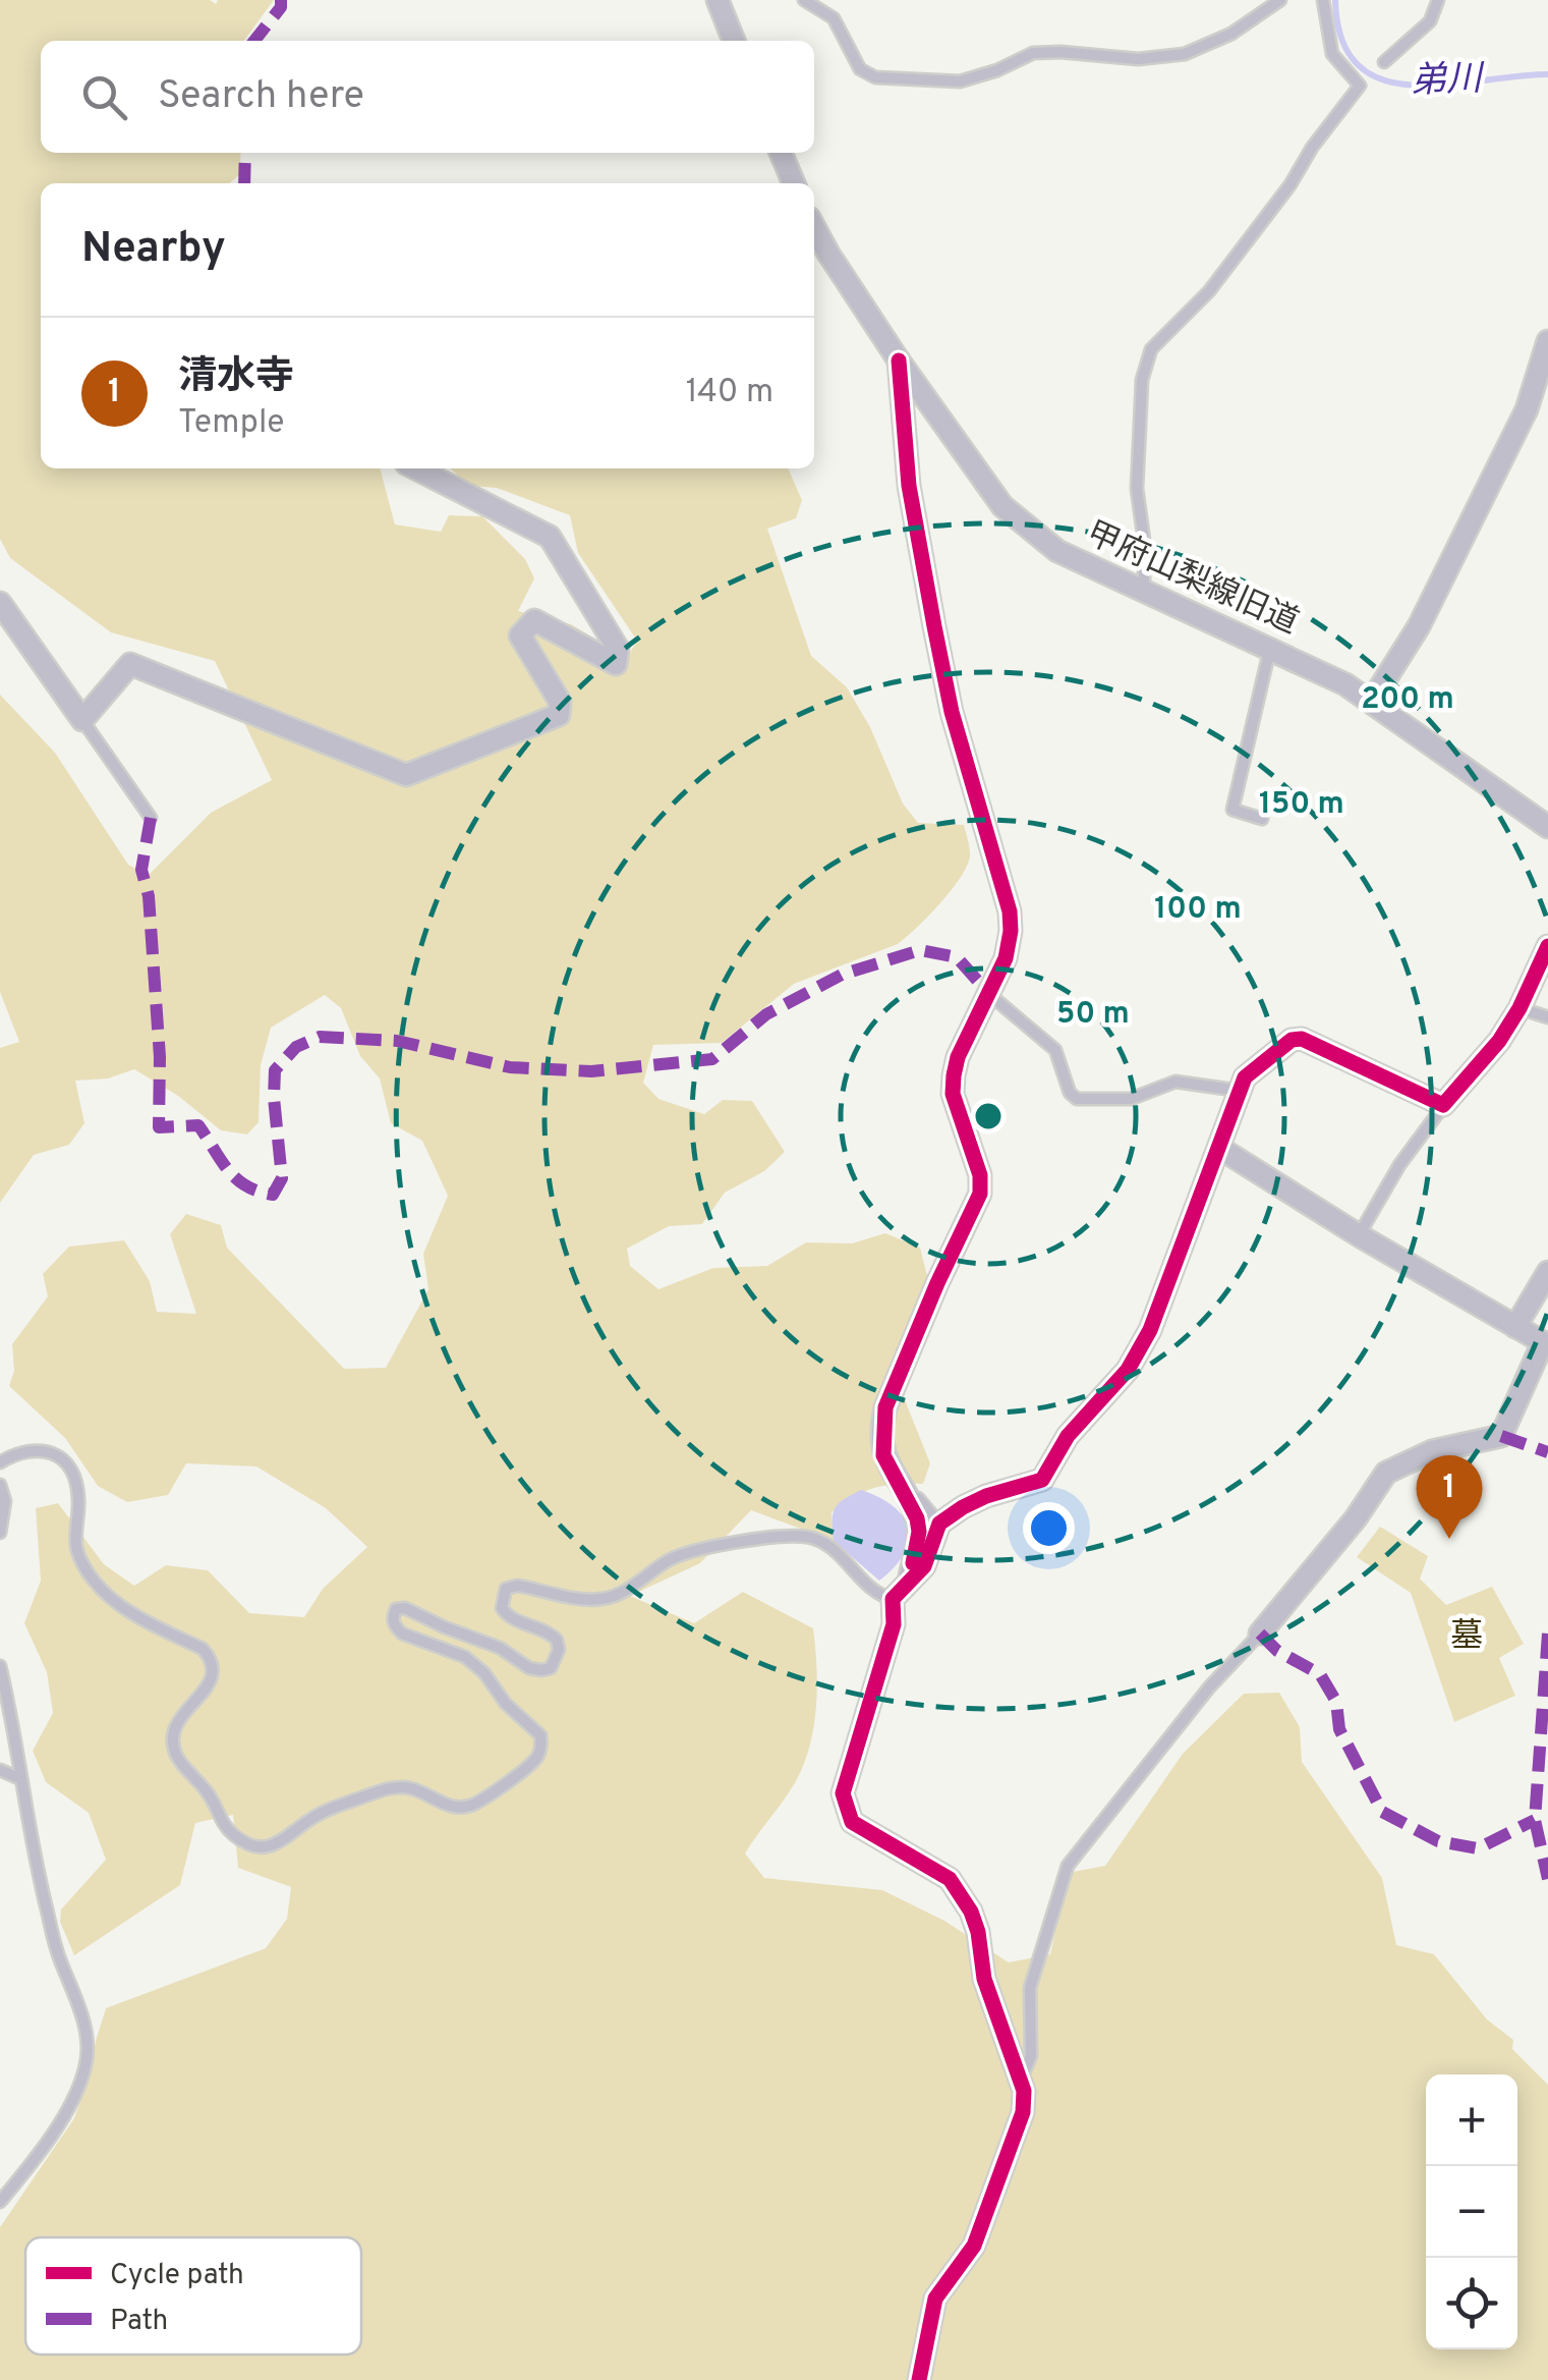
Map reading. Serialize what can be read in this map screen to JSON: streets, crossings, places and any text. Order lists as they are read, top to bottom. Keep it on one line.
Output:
{"streets":{"street":["甲府山梨線旧道"]},"water":["弟川"],"parks":["墓"],"legend":["Cycle path","Path"],"page":{"search":"Search here","heading":"Nearby","list":[{"mark":"1","name":"清水寺","note":"Temple","value":"140 m"}],"pins":"1","map_buttons":["+","−"]},"rings":["200 m","150 m","100 m","50 m"]}
